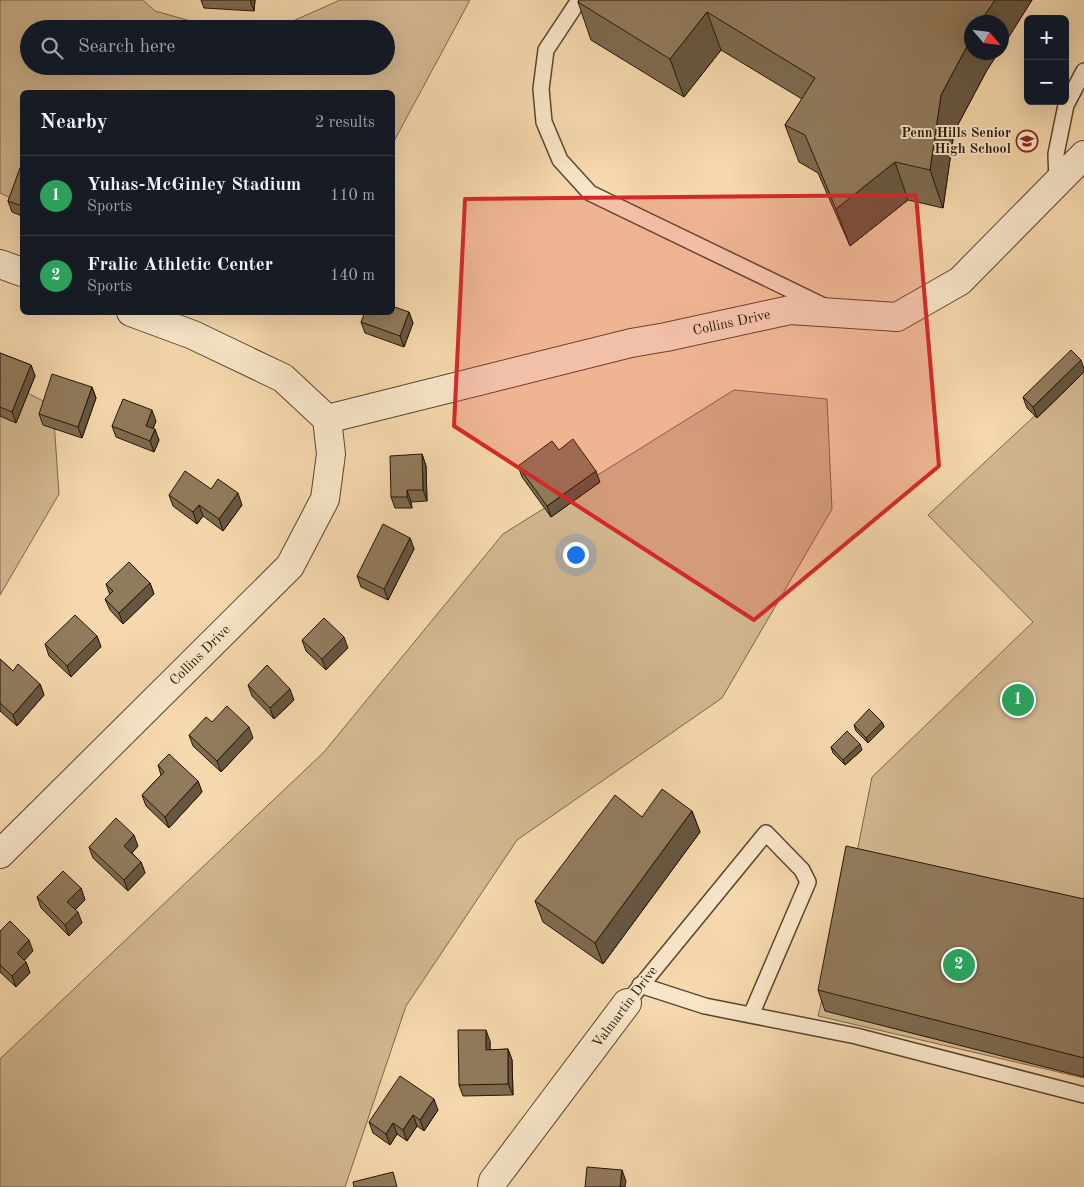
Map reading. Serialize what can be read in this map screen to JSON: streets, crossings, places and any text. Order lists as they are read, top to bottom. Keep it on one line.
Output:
{"streets":{"street":["Collins Drive","Valmartin Drive"]},"places":{"school or university":["Penn Hills Senior High School"]},"north":"bottom right","page":{"map_buttons":["+","−"],"search":"Search here","heading":["Nearby","2 results"],"list":[{"mark":"1","name":"Yuhas-McGinley Stadium","note":"Sports","value":"110 m"},{"mark":"2","name":"Fralic Athletic Center","note":"Sports","value":"140 m"}],"pins":["1","2"]}}
